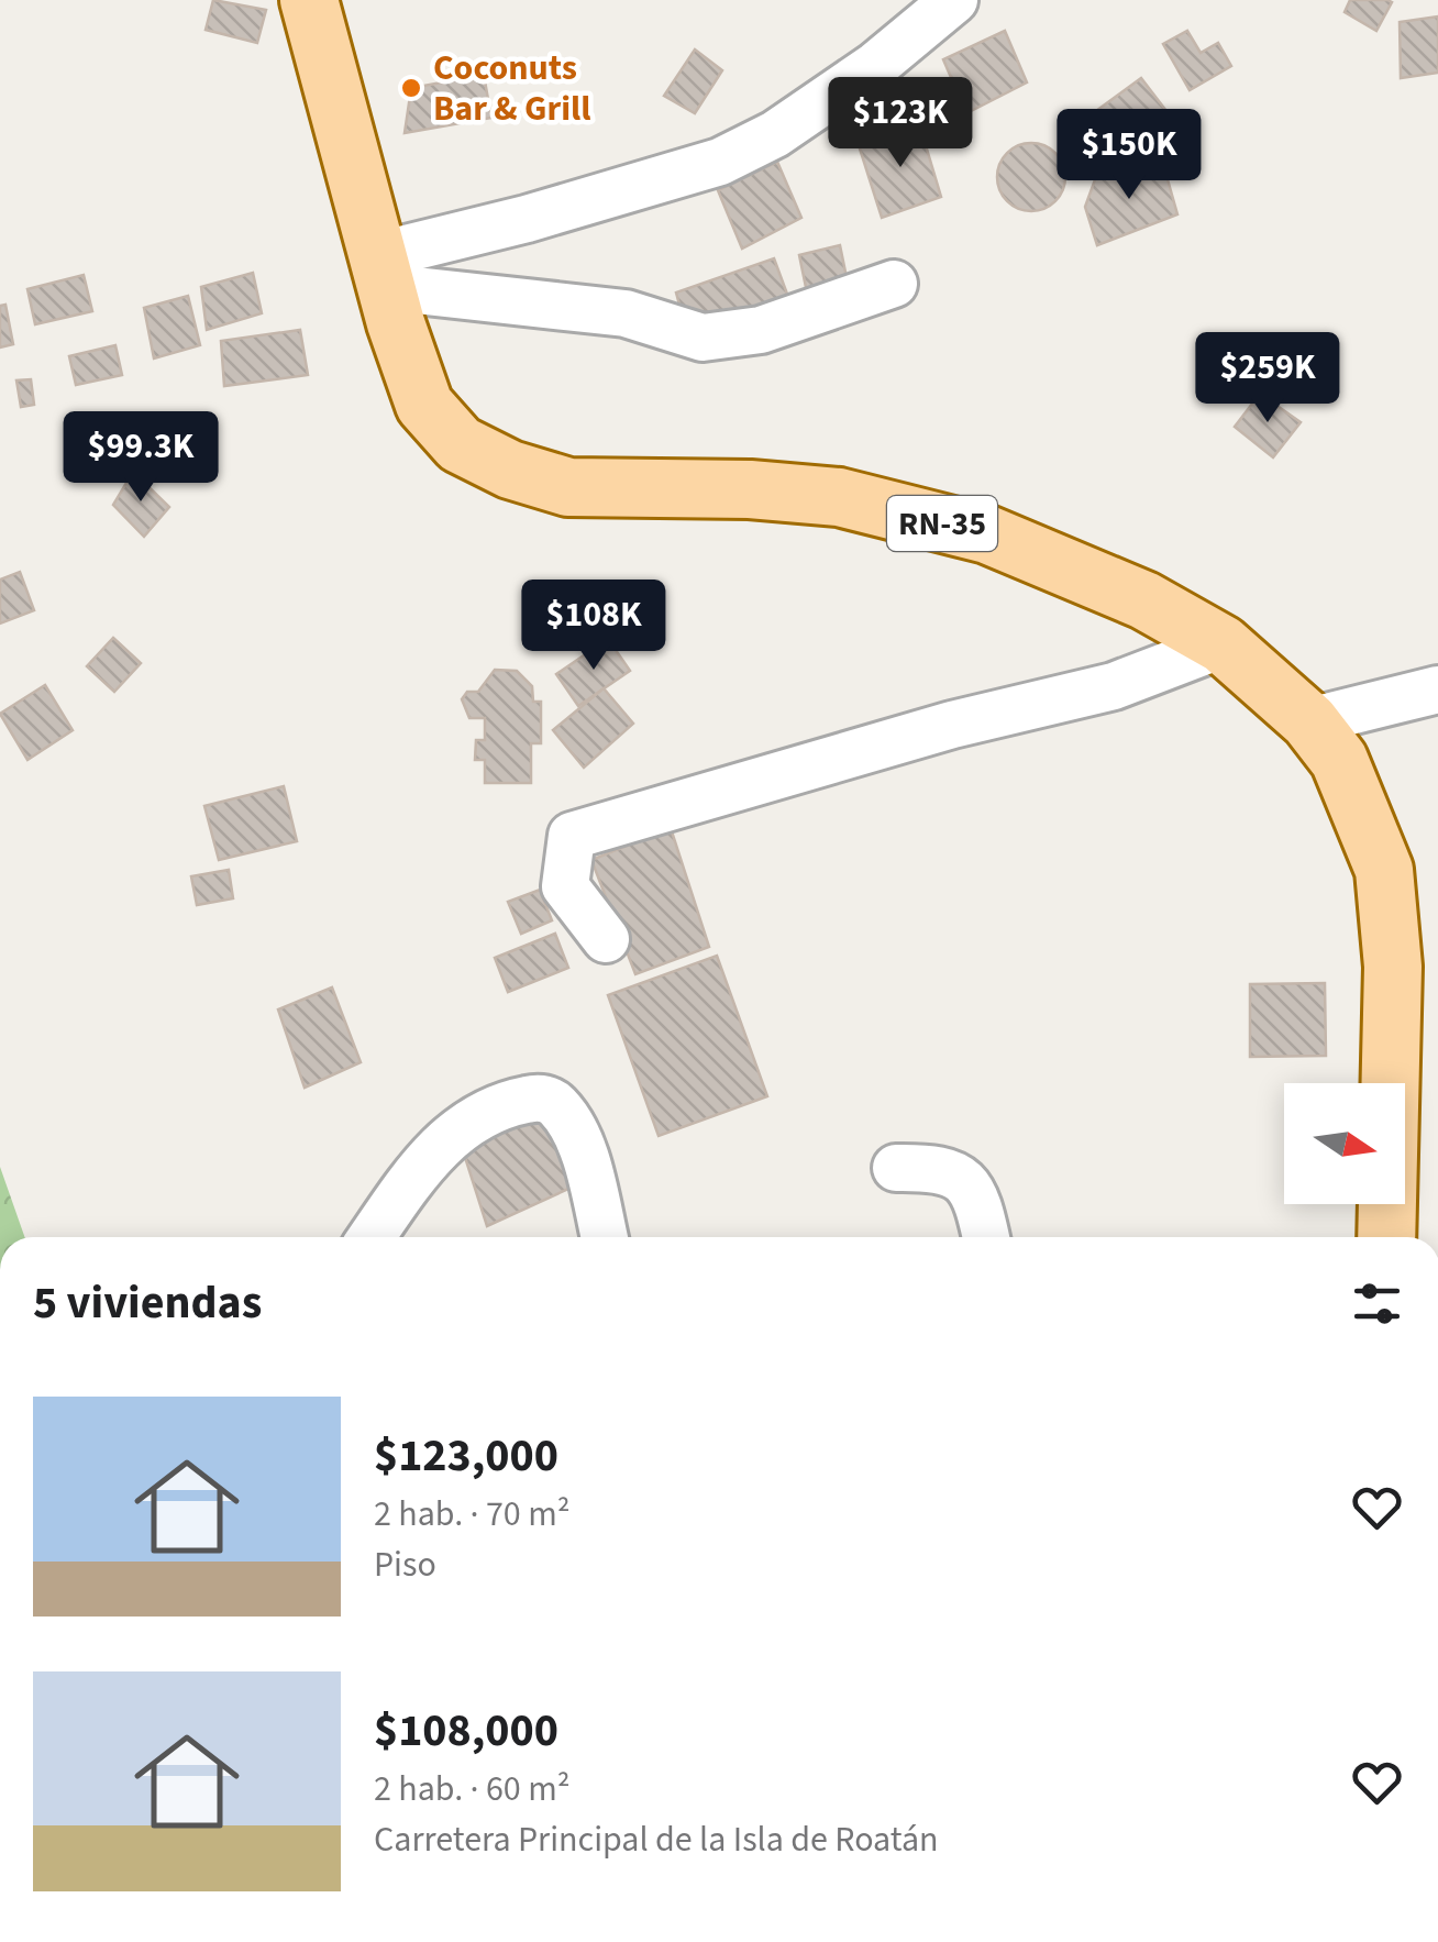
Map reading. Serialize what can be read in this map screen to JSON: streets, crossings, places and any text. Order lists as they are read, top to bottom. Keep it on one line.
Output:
{"streets":{"main road":["RN-35"]},"places":["Coconuts Bar & Grill"],"north":"right","page":{"price":["$123K","$150K","$259K","$99.3K","$108K"],"heading":"5 viviendas","list":[{"name":"$123,000","note":"2 hab. · 70 m² · Piso"},{"name":"$108,000","note":"2 hab. · 60 m² · Carretera Principal de la Isla de Roatán"}]}}
